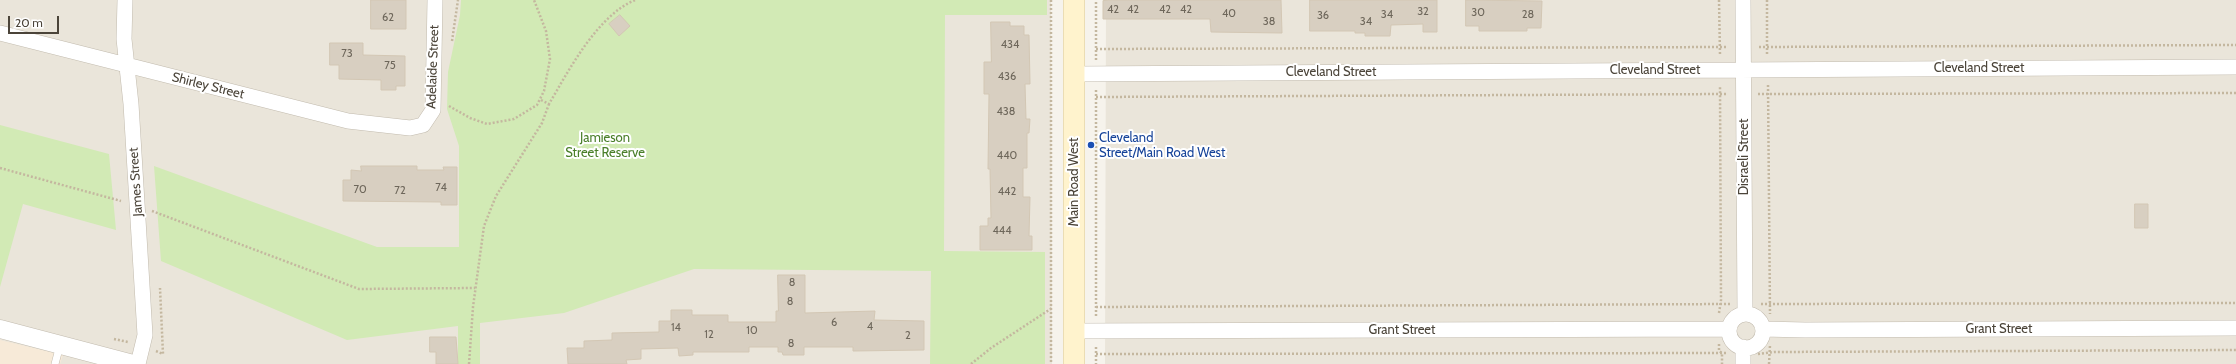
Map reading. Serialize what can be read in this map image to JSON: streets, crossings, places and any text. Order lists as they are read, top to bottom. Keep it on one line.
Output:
{"streets":{"main road":["Main Road West"],"street":["Adelaide Street","Cleveland Street","Shirley Street","Disraeli Street","James Street","Grant Street"]},"crossings":[["Adelaide Street","Shirley Street"],["Cleveland Street","Disraeli Street"],["Cleveland Street","Main Road West"],["Shirley Street","James Street"],["Main Road West","Grant Street"]],"parks":["Jamieson Street Reserve"],"places":["Cleveland Street/Main Road West"],"house_numbers":["42","42","42","42","32","30","40","34","28","36","62","38","34","434","73","75","436","438","440","74","70","72","442","444","8","8","6","4","14","10","12","2","8"],"scale_bar":"20 m"}
